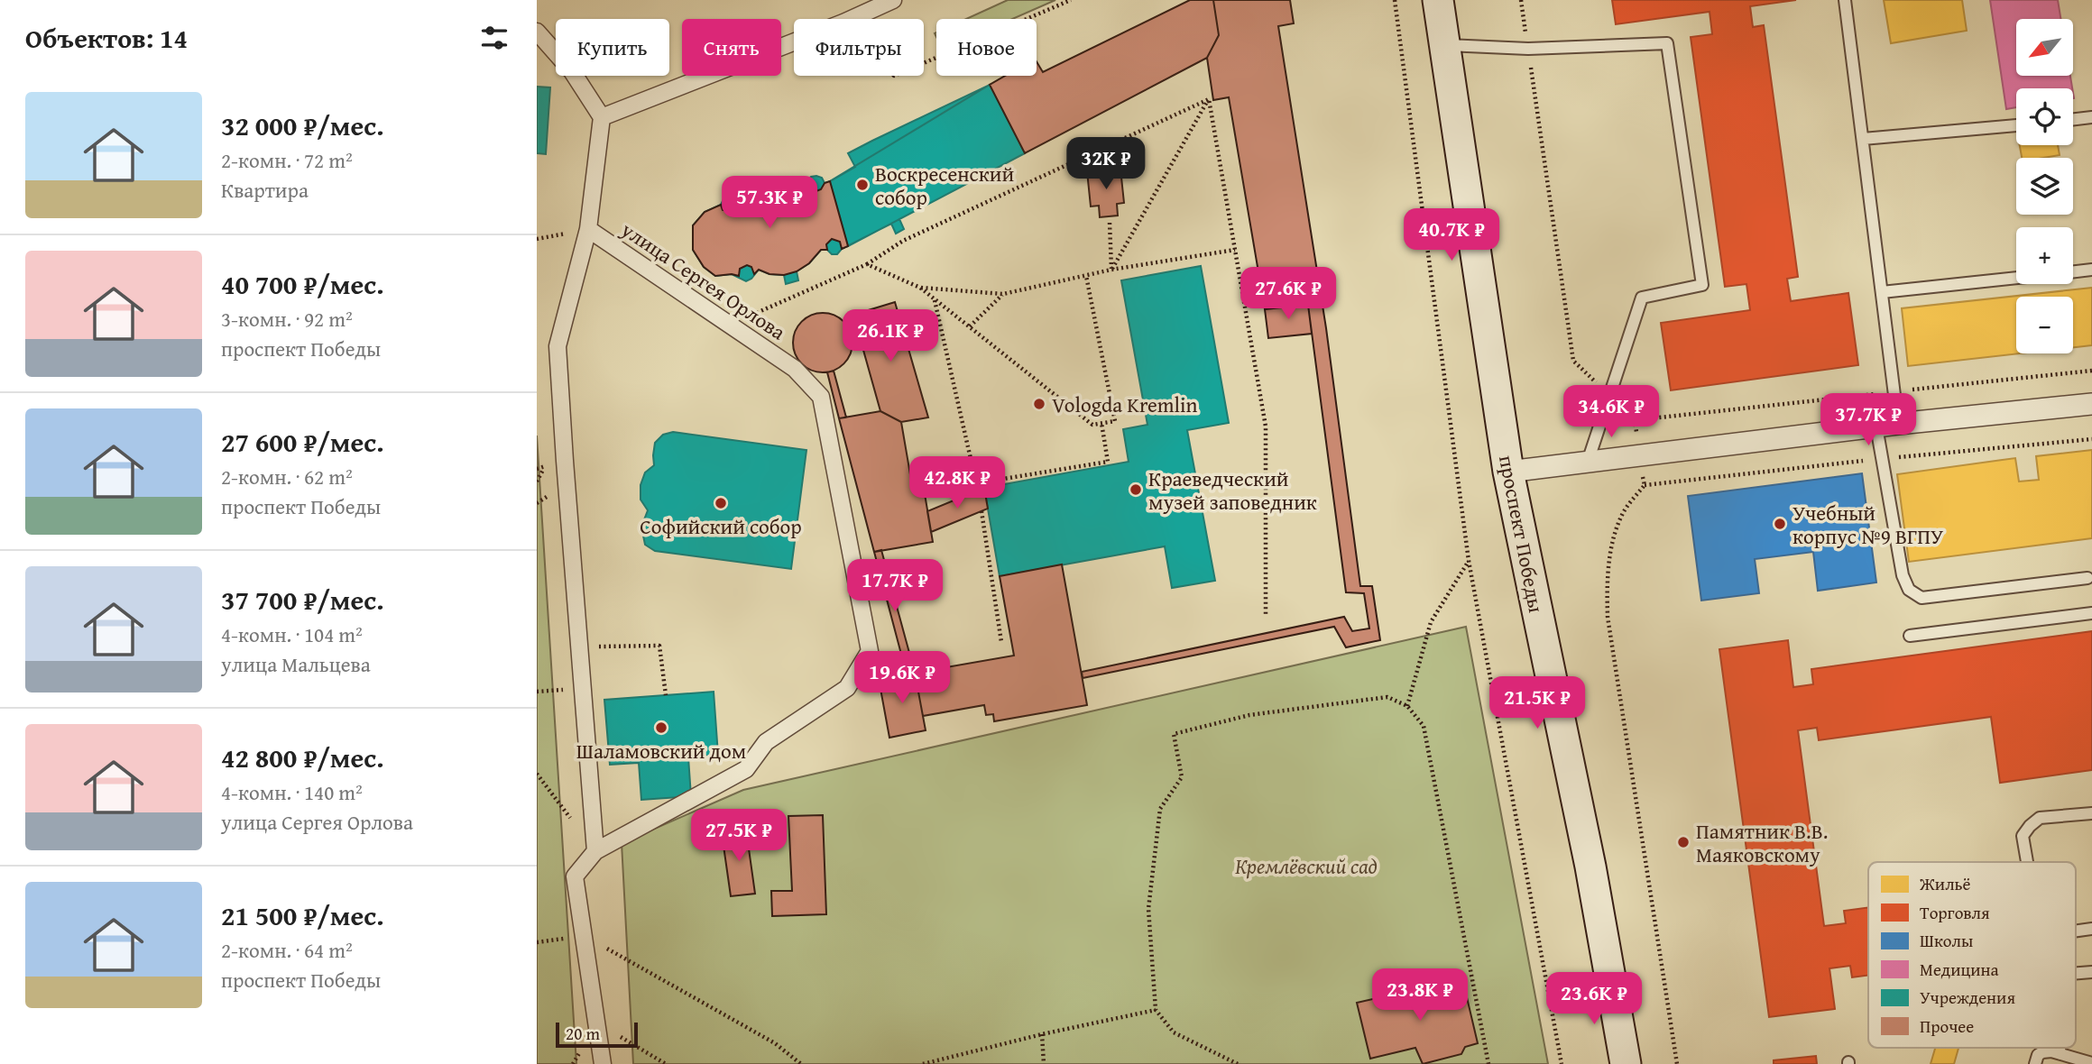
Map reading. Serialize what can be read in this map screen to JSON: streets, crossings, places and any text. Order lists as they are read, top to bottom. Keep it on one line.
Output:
{"streets":{"main road":["проспект Победы"],"street":["улица Сергея Орлова"]},"parks":["Кремлёвский сад"],"places":["Воскресенский собор","Vologda Kremlin","Краеведческий музей заповедник","Софийский собор","Учебный корпус №9 ВГПУ","Шаламовский дом","Памятник В.В. Маяковскому"],"legend":["Жильё","Торговля","Школы","Медицина","Учреждения","Прочее"],"scale_bar":"20 m","north":"bottom left","page":{"heading":"Объектов: 14","map_buttons":["+","−"],"chip":["Купить","Снять","Фильтры","Новое"],"list":[{"name":"32 000 ₽/мес.","note":"2-комн. · 72 m² · Квартира"},{"name":"40 700 ₽/мес.","note":"3-комн. · 92 m² · проспект Победы"},{"name":"27 600 ₽/мес.","note":"2-комн. · 62 m² · проспект Победы"},{"name":"37 700 ₽/мес.","note":"4-комн. · 104 m² · улица Мальцева"},{"name":"42 800 ₽/мес.","note":"4-комн. · 140 m² · улица Сергея Орлова"},{"name":"21 500 ₽/мес.","note":"2-комн. · 64 m² · проспект Победы"}],"price":["32K ₽","57.3K ₽","40.7K ₽","27.6K ₽","26.1K ₽","34.6K ₽","37.7K ₽","42.8K ₽","17.7K ₽","19.6K ₽","21.5K ₽","27.5K ₽","23.8K ₽","23.6K ₽"],"scale":"20 m"}}
